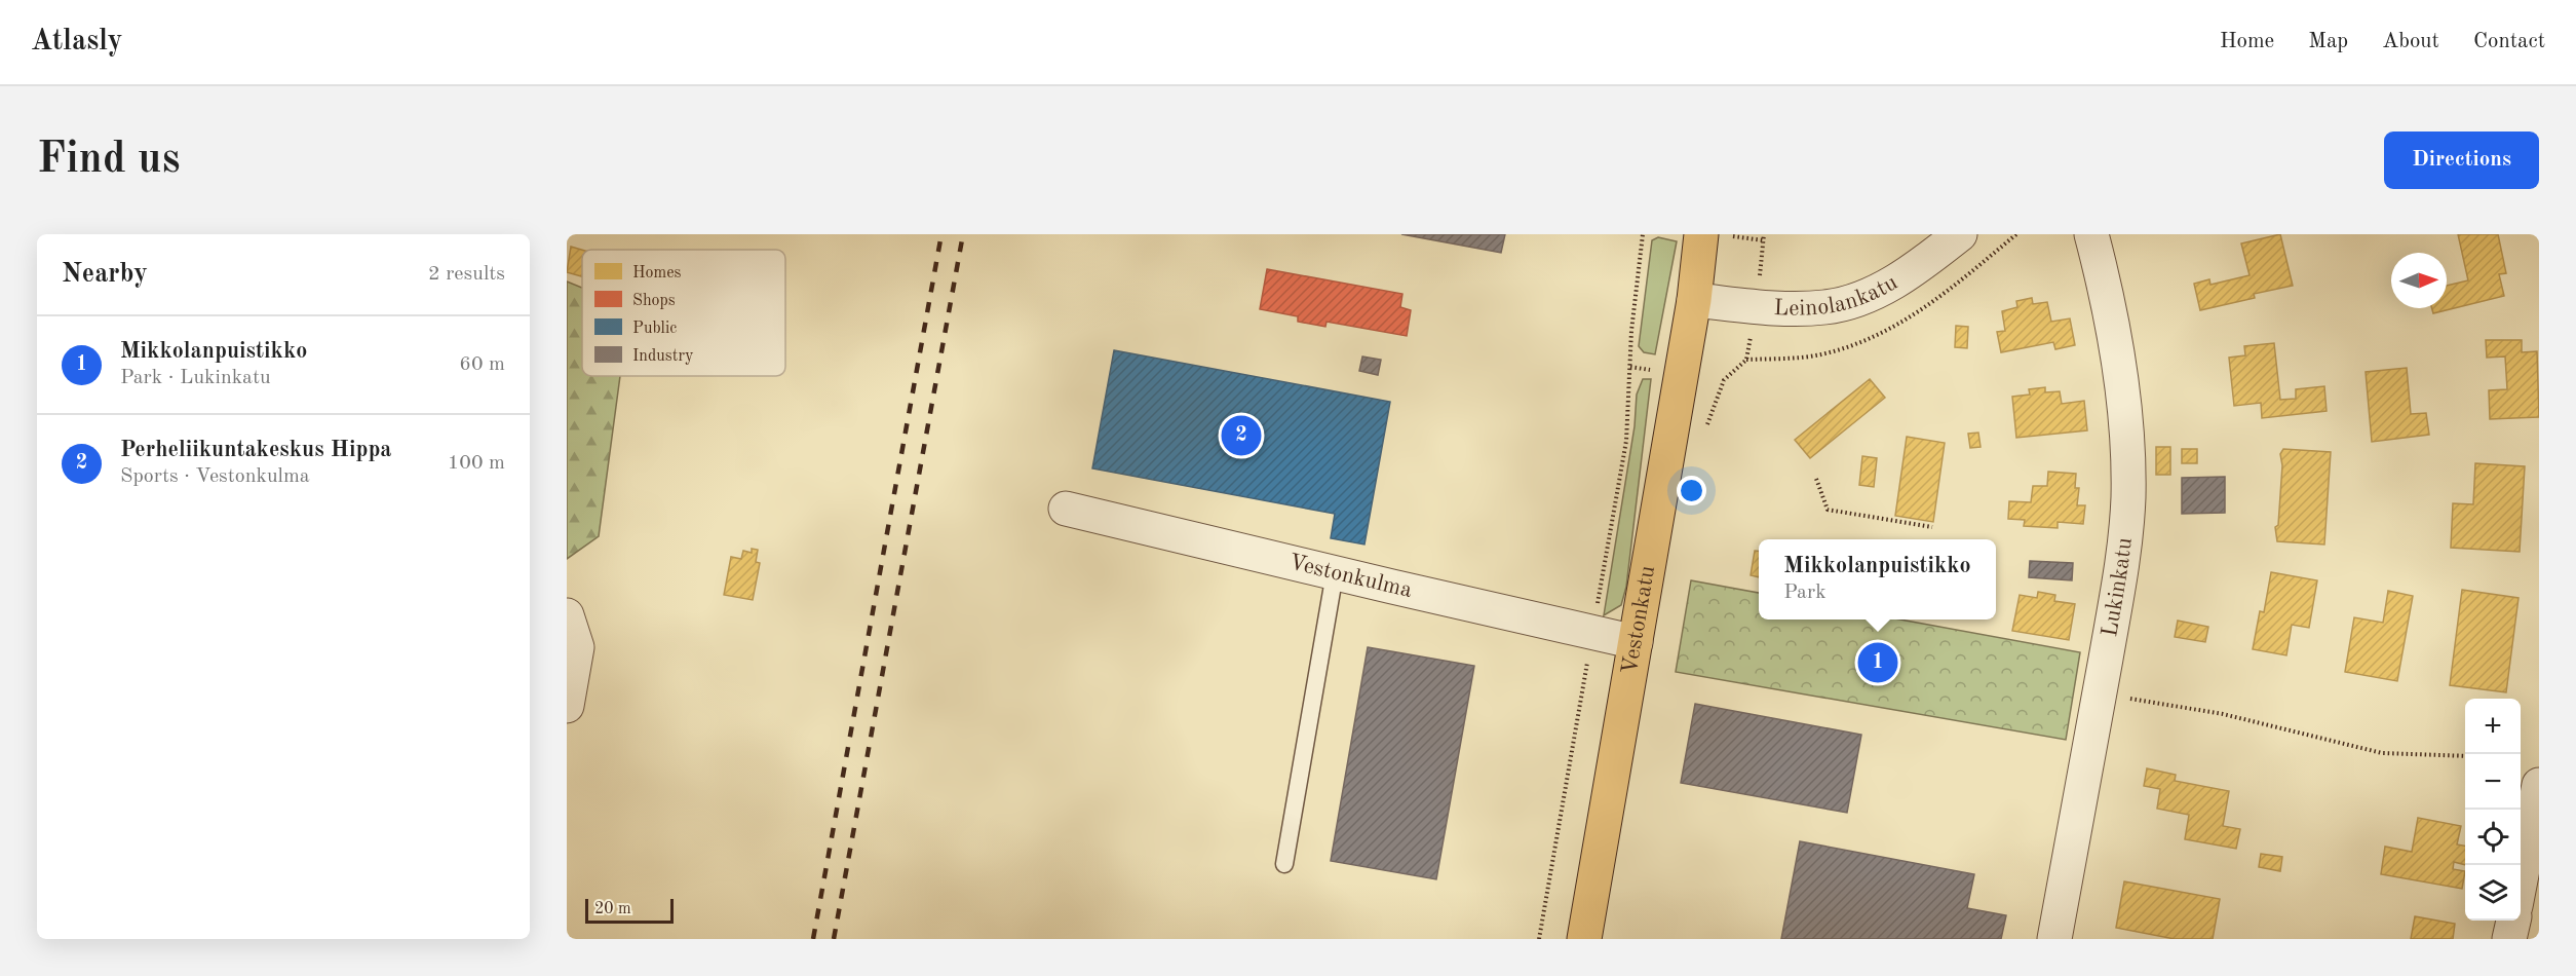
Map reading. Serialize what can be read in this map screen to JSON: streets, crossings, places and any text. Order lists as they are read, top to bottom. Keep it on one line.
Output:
{"streets":{"main road":["Vestonkatu"],"street":["Leinolankatu","Vestonkulma","Lukinkatu"]},"crossings":[["Leinolankatu","Vestonkatu"],["Vestonkulma","Vestonkatu"]],"legend":["Homes","Shops","Public","Industry"],"scale_bar":"20 m","north":"right","page":{"header":"Atlasly","nav":["Home","Map","About","Contact"],"buttons":"Directions","title":"Find us","heading":["Nearby","2 results"],"list":[{"mark":"1","name":"Mikkolanpuistikko","note":"Park · Lukinkatu","value":"60 m"},{"mark":"2","name":"Perheliikuntakeskus Hippa","note":"Sports · Vestonkulma","value":"100 m"}],"pins":["2","1"],"popup":["Mikkolanpuistikko","Park"],"map_buttons":["+","−"],"scale":"20 m"}}
